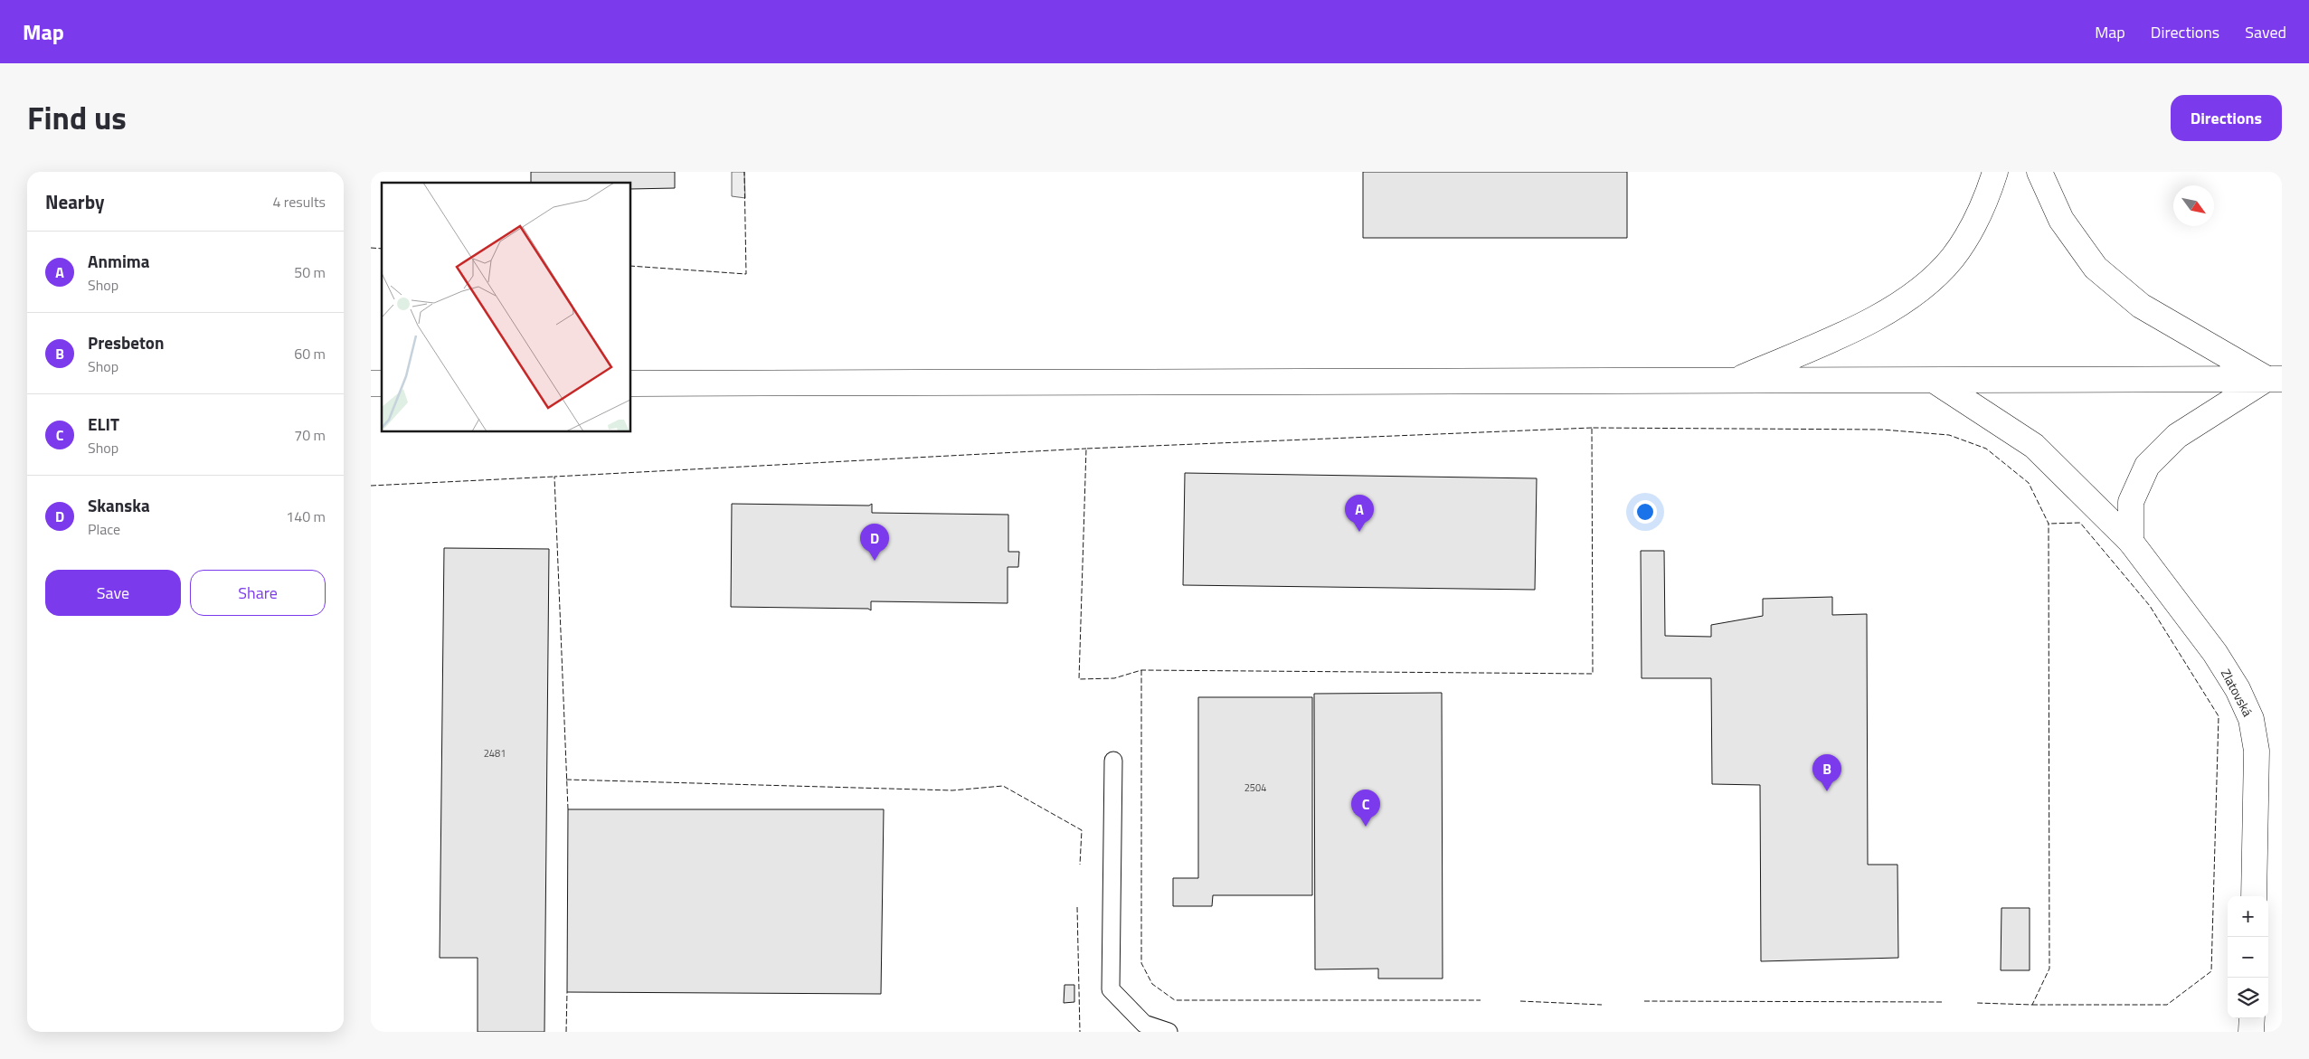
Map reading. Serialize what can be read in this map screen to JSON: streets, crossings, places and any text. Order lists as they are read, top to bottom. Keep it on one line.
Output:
{"streets":{"main road":["Zlatovská"]},"house_numbers":["2481","2504"],"north":"bottom right","page":{"header":"Map","nav":["Map","Directions","Saved"],"title":"Find us","buttons":["Directions",["Save","Share"]],"heading":["Nearby","4 results"],"list":[{"mark":"A","name":"Anmima","note":"Shop","value":"50 m"},{"mark":"B","name":"Presbeton","note":"Shop","value":"60 m"},{"mark":"C","name":"ELIT","note":"Shop","value":"70 m"},{"mark":"D","name":"Skanska","note":"Place","value":"140 m"}],"pins":["A","D","B","C"],"map_buttons":["+","−"]}}
